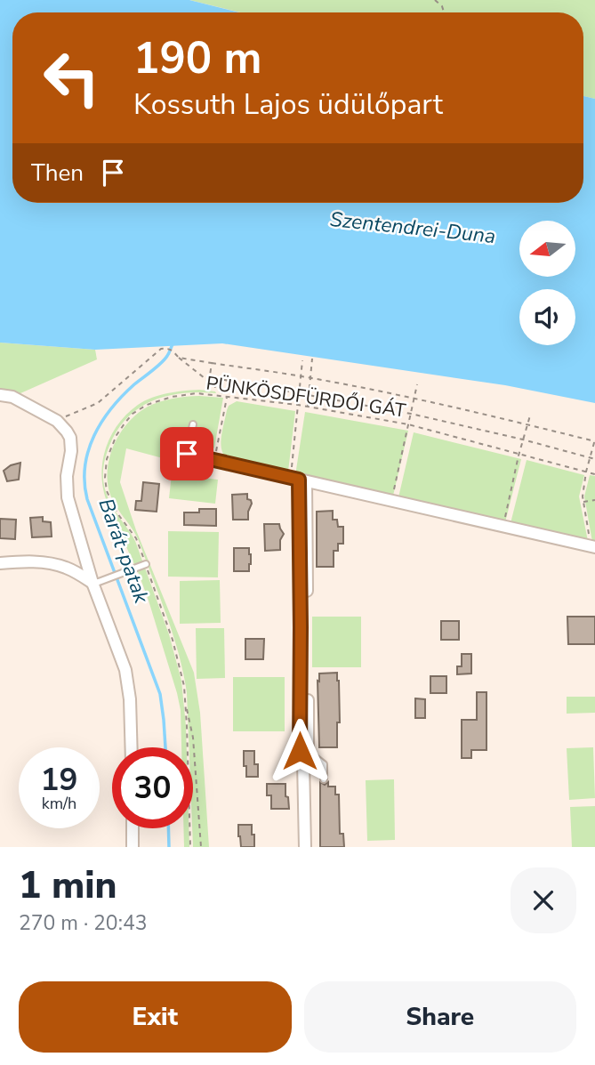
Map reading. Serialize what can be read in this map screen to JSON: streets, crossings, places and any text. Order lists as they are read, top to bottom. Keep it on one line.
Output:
{"streets":{"path":["PÜNKÖSDFÜRDŐI GÁT"]},"water":["Szentendrei-Duna","Barát-patak"],"north":"left","page":{"turn":["190 m","Kossuth Lajos üdülőpart"],"then":"Then","speed":"19 km/h","limit":"30","heading":["1 min","270 m · 20:43"],"buttons":["Exit","Share"]}}
